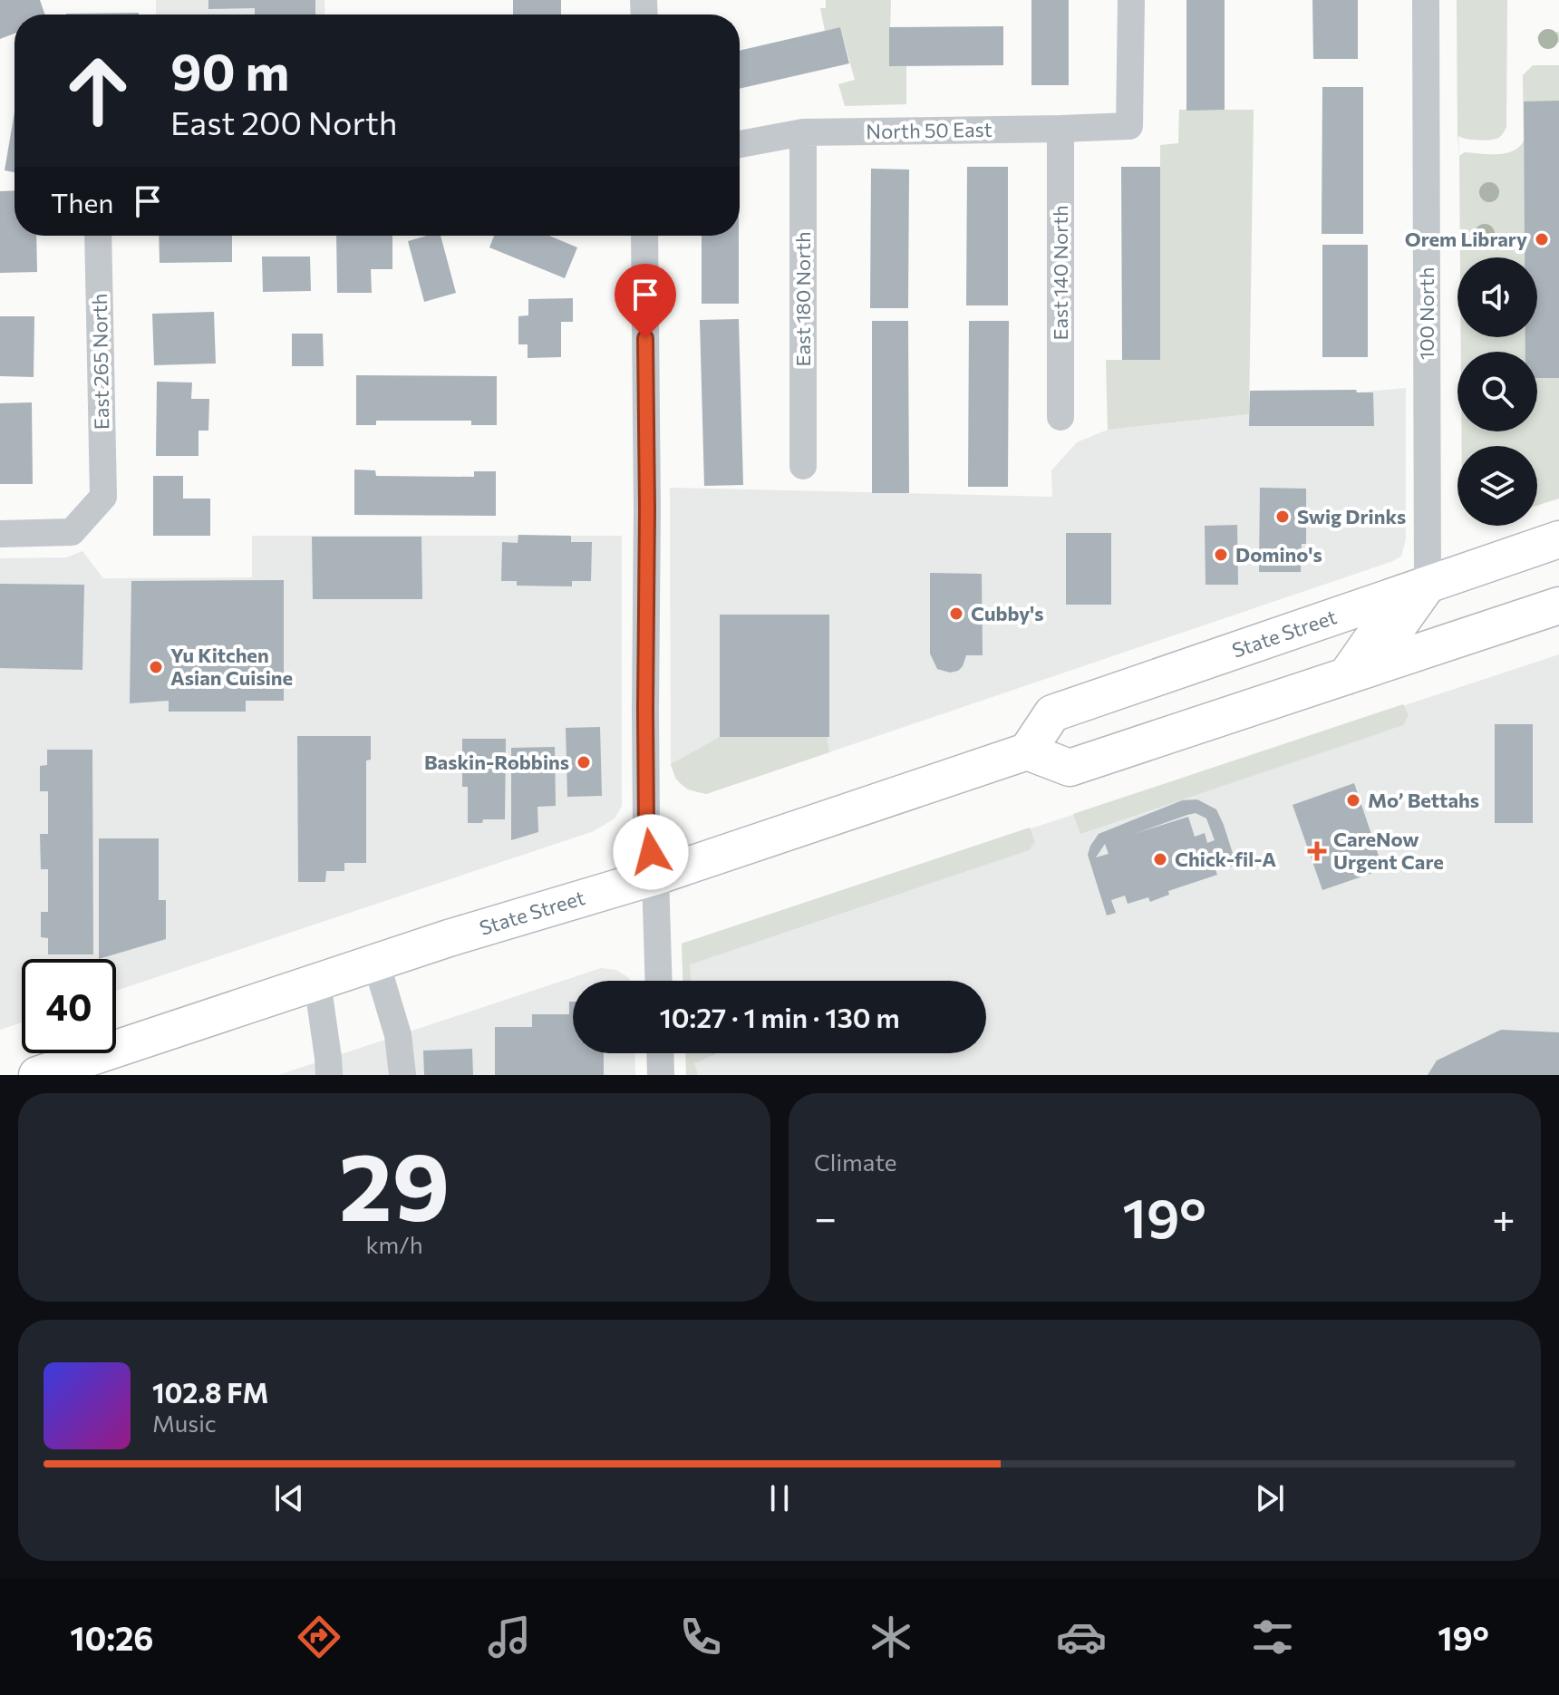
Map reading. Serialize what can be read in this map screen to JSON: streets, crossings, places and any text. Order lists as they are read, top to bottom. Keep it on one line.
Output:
{"streets":{"main road":["State Street"],"street":["North 50 East","East 140 North","East 180 North","100 North","East 265 North"]},"crossings":[["North 50 East","East 140 North"],["North 50 East","East 180 North"],["100 North","State Street"]],"places":{"other":["Orem Library","Swig Drinks","Domino's","Cubby's","Yu Kitchen Asian Cuisine","Baskin-Robbins","Mo’ Bettahs","Chick-fil-A"],"health":["CareNow Urgent Care"]},"page":{"turn":["90 m","East 200 North"],"then":"Then","limit":"40","trip":"10:27 · 1 min · 130 m","tile":[["29","km/h"],"Climate"],"heat":["−","19°","+"],"song":["102.8 FM","Music"],"tabs":["10:26","19°"]}}
